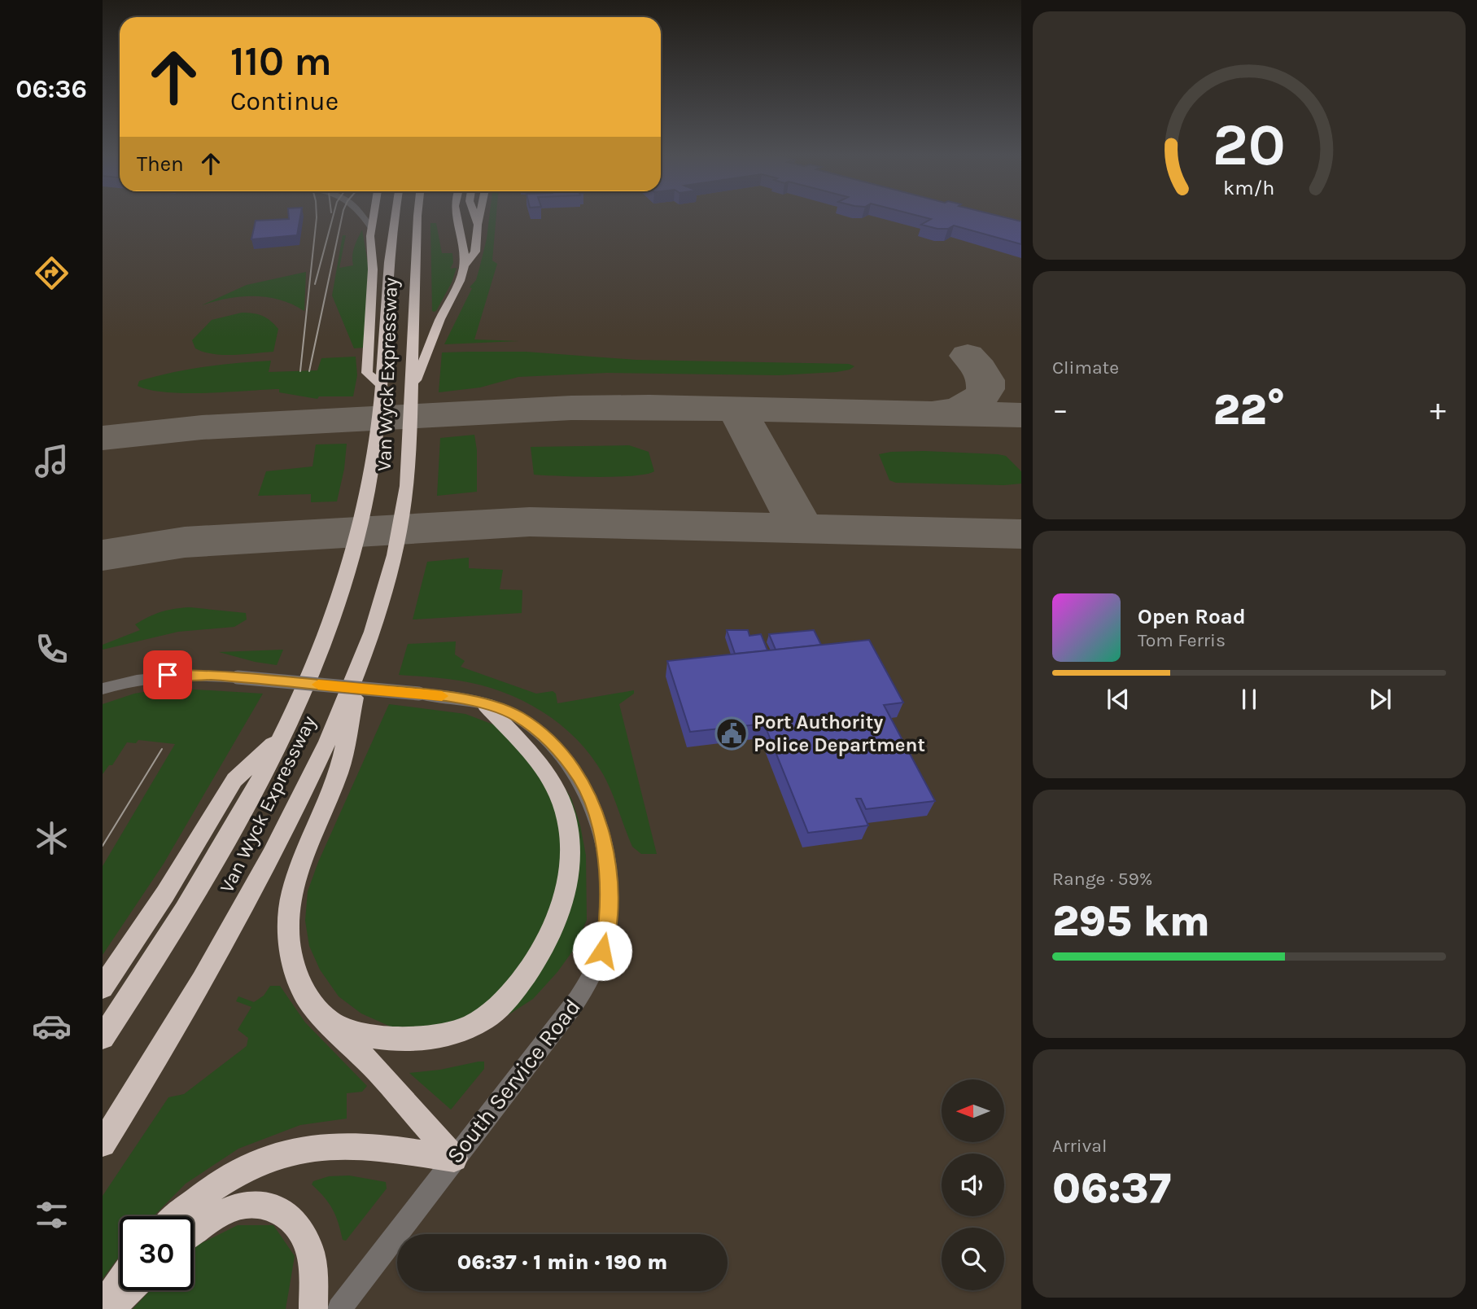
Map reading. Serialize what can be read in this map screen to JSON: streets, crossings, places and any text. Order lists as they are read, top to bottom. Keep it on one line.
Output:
{"streets":{"highway":["Van Wyck Expressway"],"street":["South Service Road"]},"places":{"public building":["Port Authority Police Department"]},"north":"left","page":{"tabs":"06:36","turn":["110 m","Continue"],"then":"Then","tile":["Climate",["Range · 59%","295 km"],["Arrival","06:37"]],"heat":["−","22°","+"],"song":["Open Road","Tom Ferris"],"limit":"30","trip":"06:37 · 1 min · 190 m","gauge":["20","km/h"]}}
